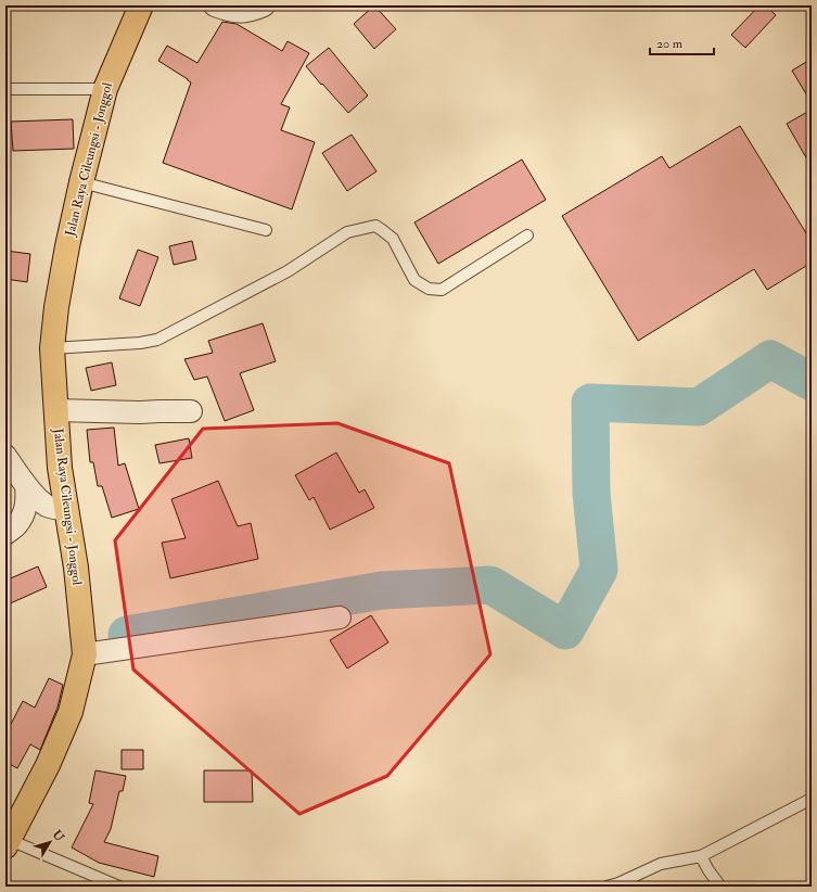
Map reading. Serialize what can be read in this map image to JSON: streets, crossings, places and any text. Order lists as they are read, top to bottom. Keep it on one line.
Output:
{"streets":{"main road":["Jalan Raya Cileungsi - Jonggol"]},"scale_bar":"20 m","north":"top right"}
